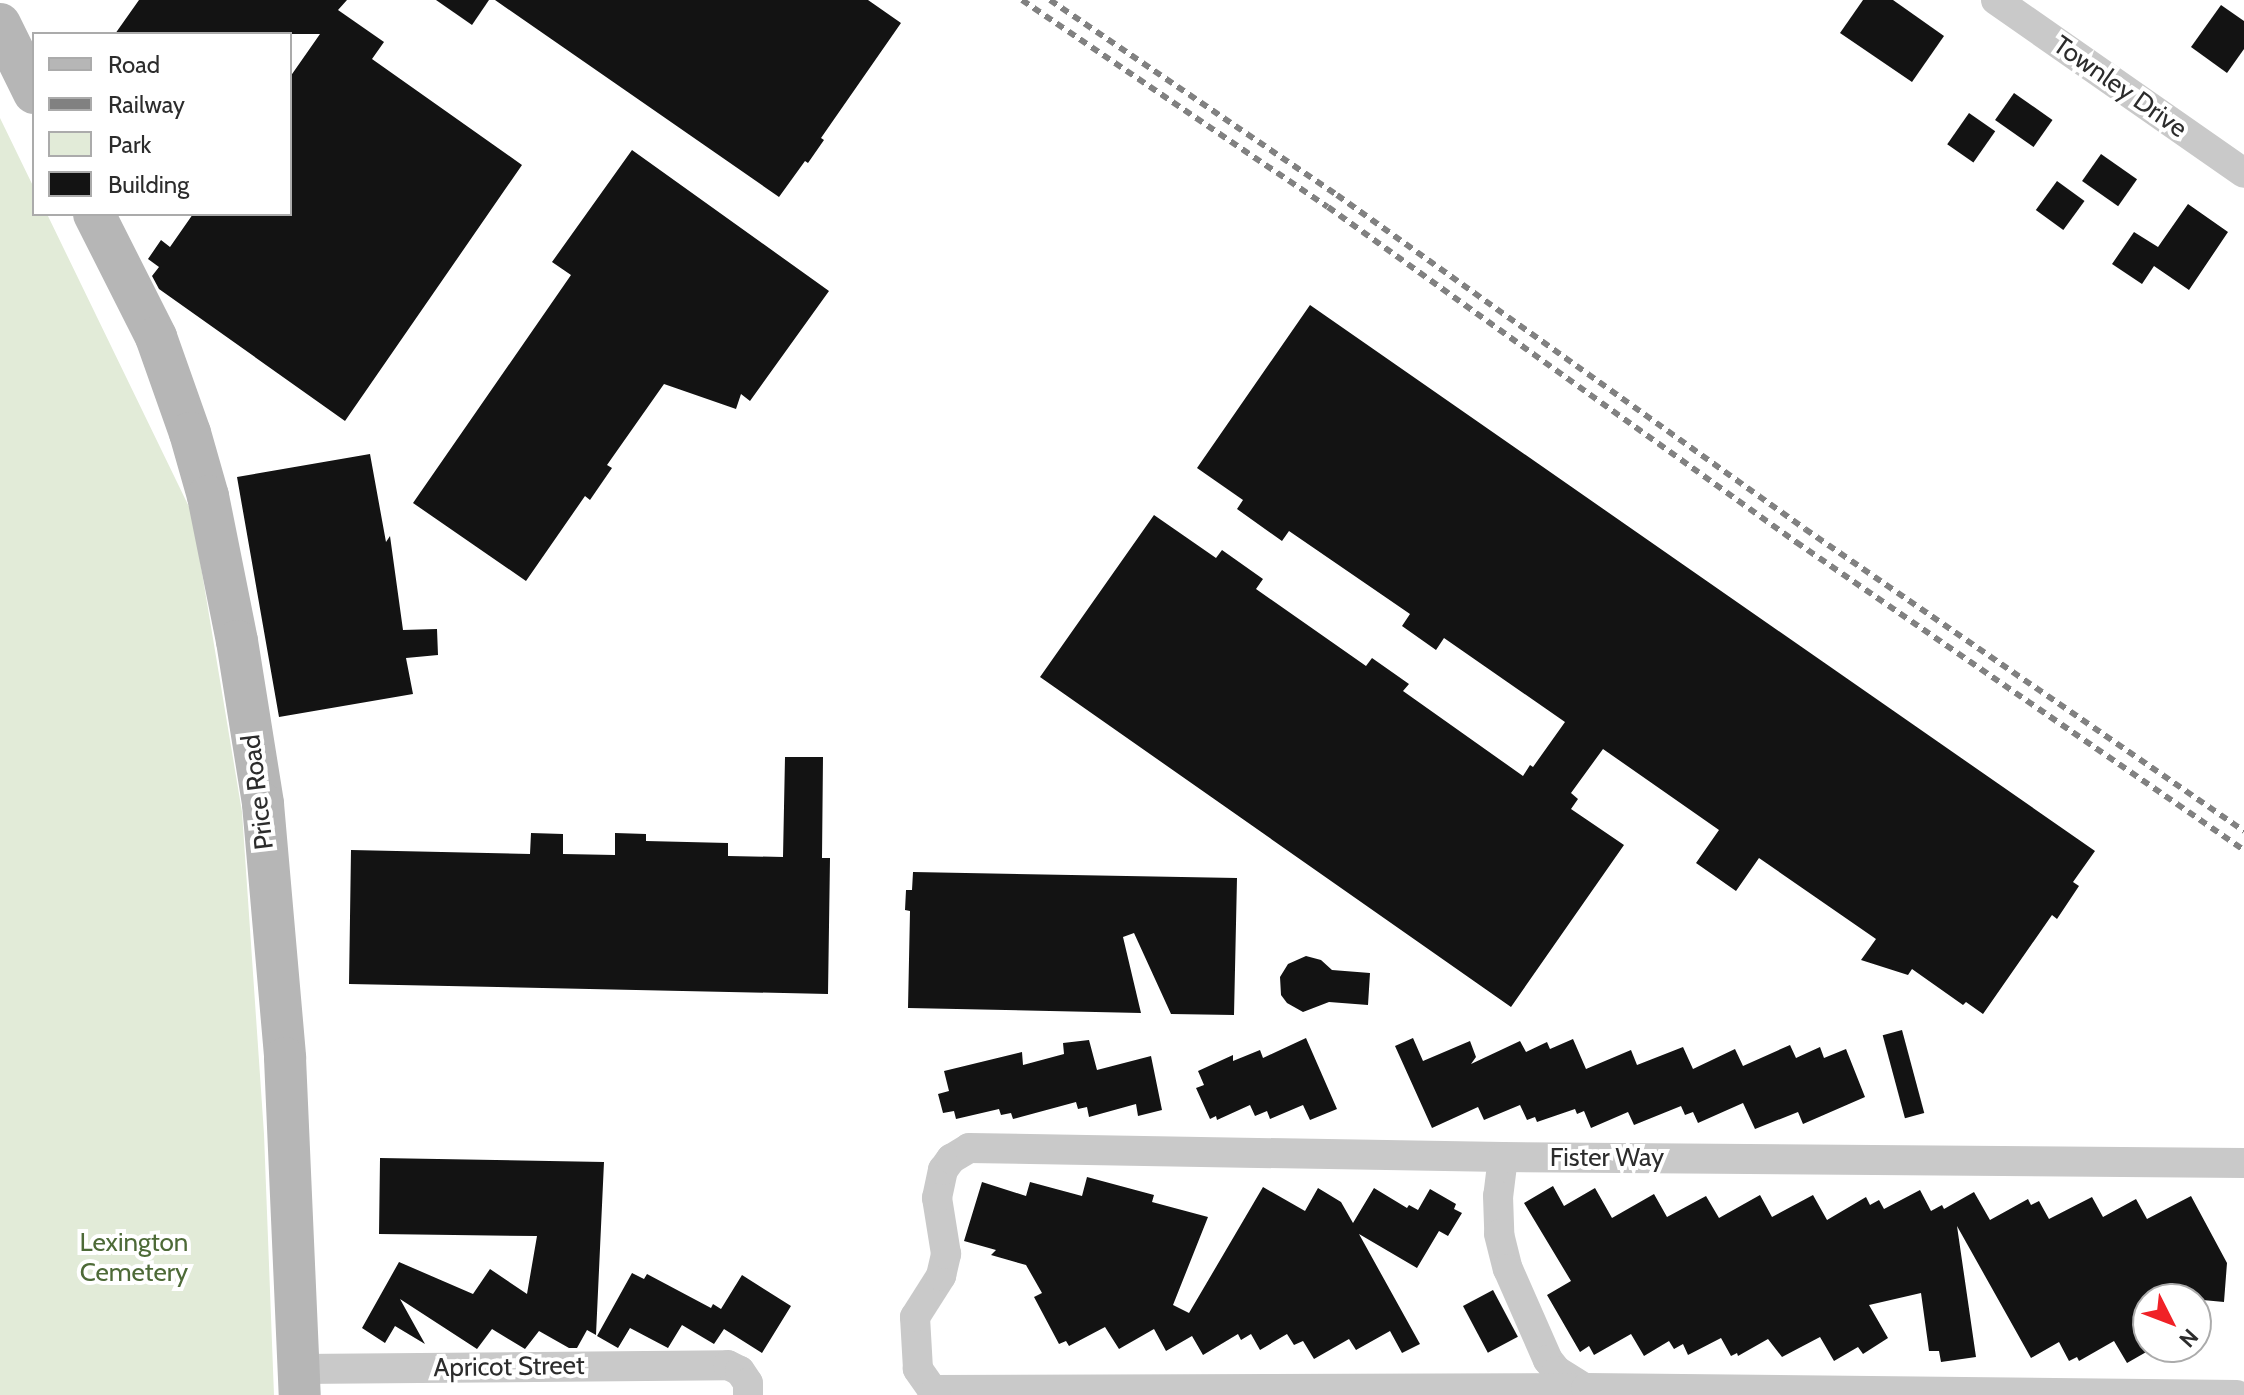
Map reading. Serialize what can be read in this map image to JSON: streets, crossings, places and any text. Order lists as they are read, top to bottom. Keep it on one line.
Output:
{"streets":{"street":["Townley Drive","Price Road","Fister Way","Apricot Street"]},"crossings":[["Price Road","Apricot Street"]],"parks":["Lexington Cemetery"],"legend":["Road","Railway","Park","Building"],"north":"bottom right"}
